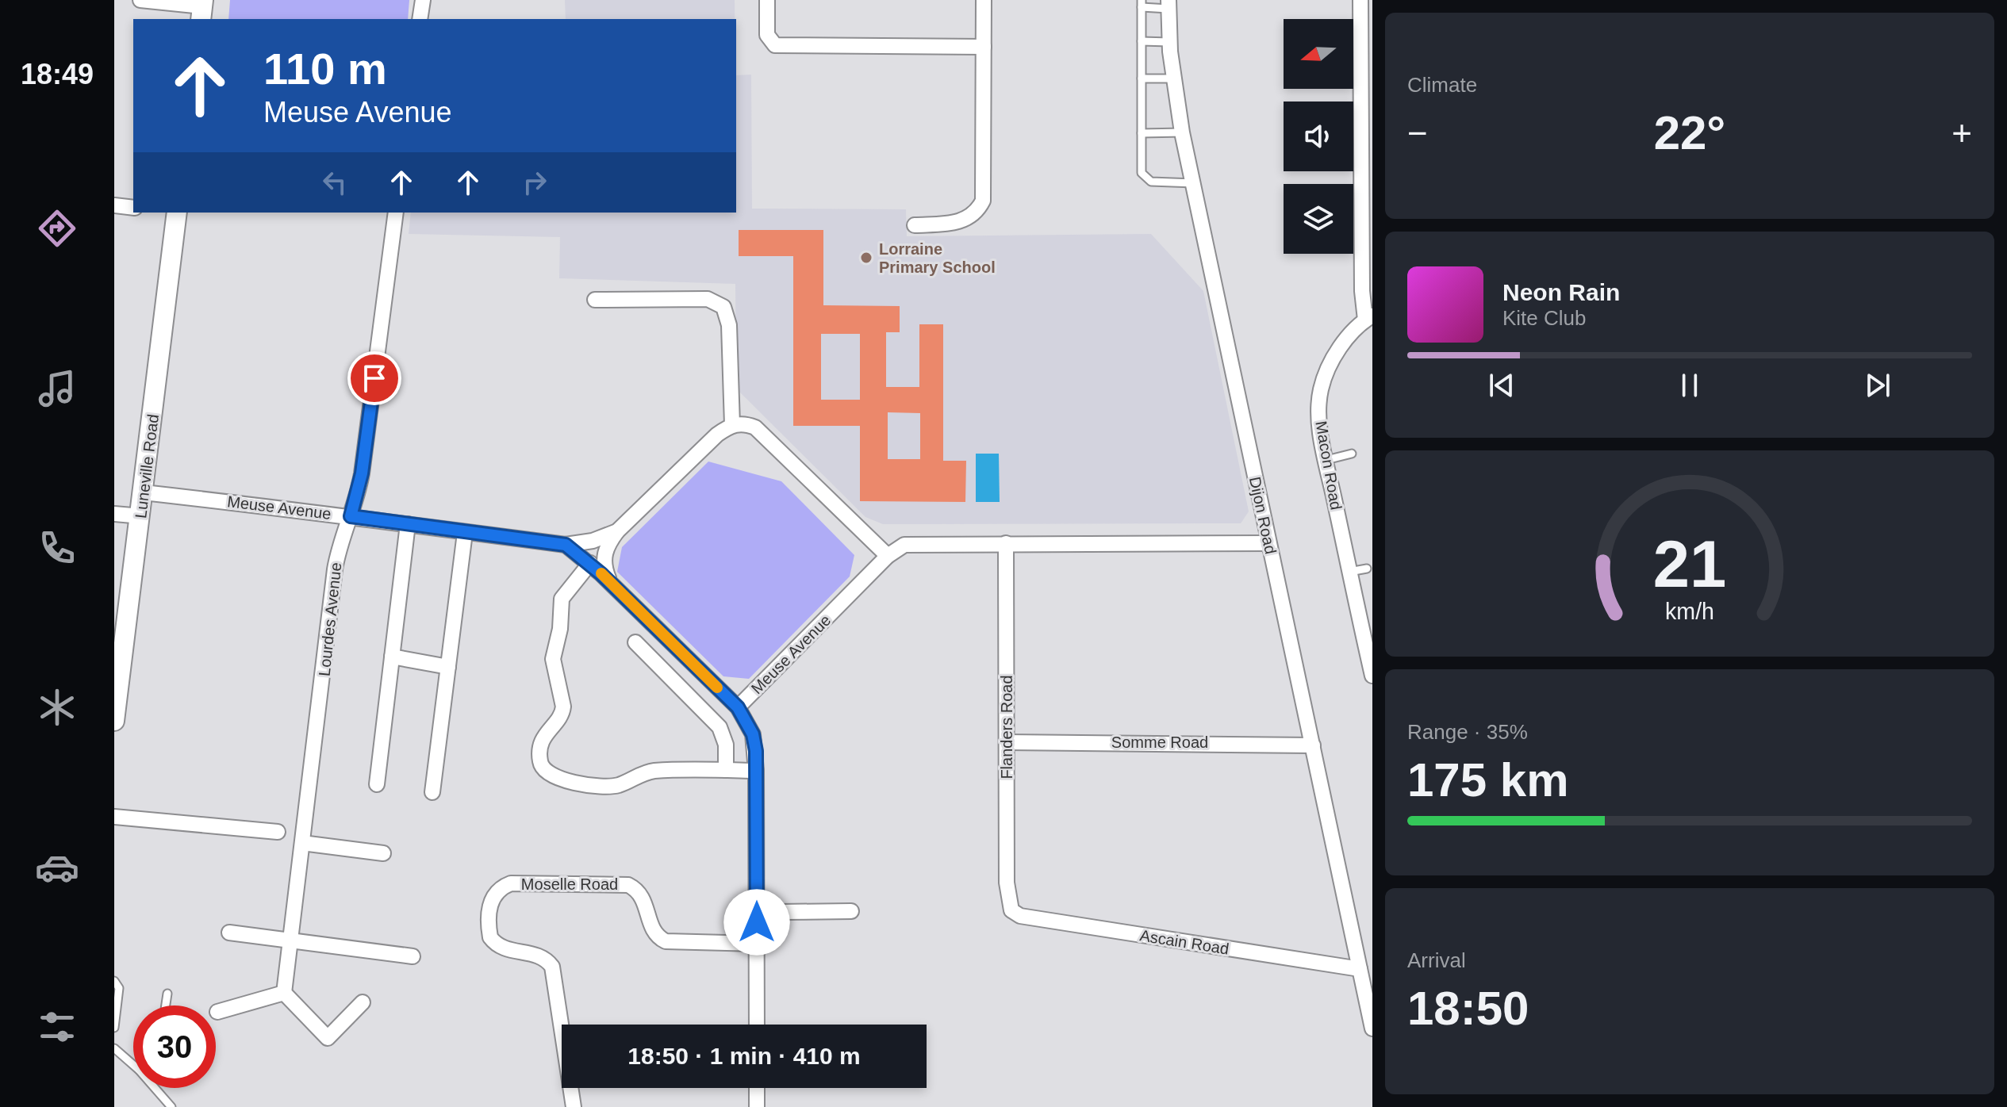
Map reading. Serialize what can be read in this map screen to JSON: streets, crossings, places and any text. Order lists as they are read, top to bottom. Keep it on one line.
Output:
{"streets":{"street":["Macon Road","Luneville Road","Meuse Avenue","Dijon Road","Lourdes Avenue","Flanders Road","Somme Road","Moselle Road","Ascain Road"]},"crossings":[["Luneville Road","Meuse Avenue"],["Meuse Avenue","Dijon Road"],["Meuse Avenue","Lourdes Avenue"],["Meuse Avenue","Flanders Road"],["Dijon Road","Somme Road"],["Dijon Road","Ascain Road"],["Flanders Road","Somme Road"],["Flanders Road","Ascain Road"]],"places":["Lorraine Primary School"],"north":"left","page":{"tabs":"18:49","tile":["Climate",["Range · 35%","175 km"],["Arrival","18:50"]],"turn":["110 m","Meuse Avenue"],"heat":["−","22°","+"],"song":["Neon Rain","Kite Club"],"limit":"30","trip":"18:50 · 1 min · 410 m","gauge":["21","km/h"]}}
